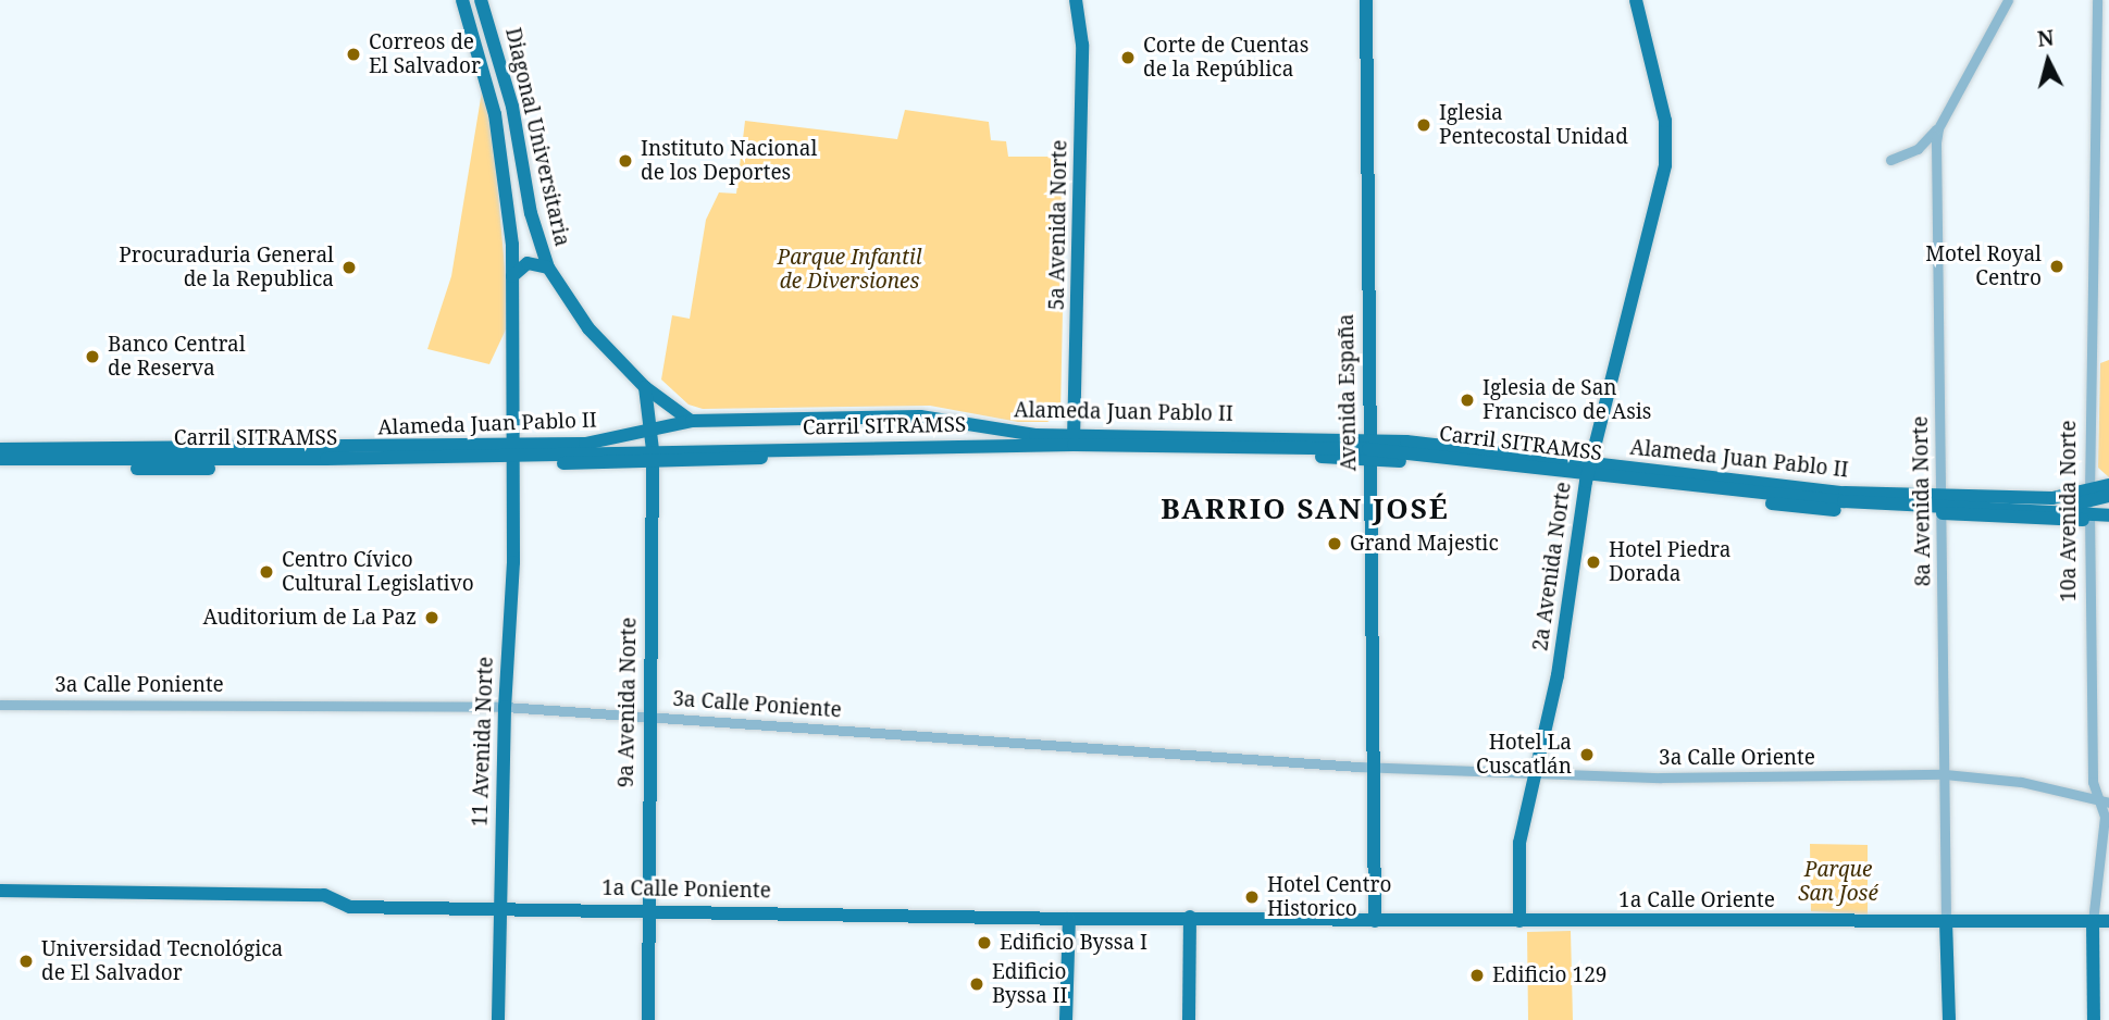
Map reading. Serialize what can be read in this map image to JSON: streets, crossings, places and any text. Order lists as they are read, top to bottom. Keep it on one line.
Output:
{"streets":{"main road":["Diagonal Universitaria","5a Avenida Norte","Avenida España","Alameda Juan Pablo II","Carril SITRAMSS","8a Avenida Norte","10a Avenida Norte","2a Avenida Norte","9a Avenida Norte","11 Avenida Norte","1a Calle Poniente","1a Calle Oriente"],"street":["3a Calle Poniente","3a Calle Oriente"]},"crossings":[["Diagonal Universitaria","Alameda Juan Pablo II"],["Diagonal Universitaria","Carril SITRAMSS"],["Diagonal Universitaria","9a Avenida Norte"],["Diagonal Universitaria","11 Avenida Norte"],["5a Avenida Norte","Alameda Juan Pablo II"],["5a Avenida Norte","Carril SITRAMSS"],["Avenida España","Alameda Juan Pablo II"],["Avenida España","3a Calle Poniente"],["Avenida España","3a Calle Oriente"],["Avenida España","1a Calle Poniente"],["Avenida España","1a Calle Oriente"],["Alameda Juan Pablo II","Carril SITRAMSS"],["Alameda Juan Pablo II","2a Avenida Norte"],["Alameda Juan Pablo II","9a Avenida Norte"],["Alameda Juan Pablo II","11 Avenida Norte"],["Carril SITRAMSS","8a Avenida Norte"],["Carril SITRAMSS","10a Avenida Norte"],["Carril SITRAMSS","2a Avenida Norte"],["Carril SITRAMSS","9a Avenida Norte"],["Carril SITRAMSS","11 Avenida Norte"],["8a Avenida Norte","3a Calle Oriente"],["8a Avenida Norte","1a Calle Oriente"],["10a Avenida Norte","3a Calle Oriente"],["10a Avenida Norte","1a Calle Oriente"],["2a Avenida Norte","3a Calle Oriente"],["2a Avenida Norte","1a Calle Oriente"],["3a Calle Poniente","9a Avenida Norte"],["3a Calle Poniente","11 Avenida Norte"],["3a Calle Poniente","3a Calle Oriente"],["9a Avenida Norte","1a Calle Poniente"],["11 Avenida Norte","1a Calle Poniente"],["1a Calle Poniente","1a Calle Oriente"]],"districts":["BARRIO SAN JOSÉ"],"parks":["Parque Infantil de Diversiones","Parque San José"],"places":["Correos de El Salvador","Corte de Cuentas de la República","Iglesia Pentecostal Unidad","Instituto Nacional de los Deportes","Motel Royal Centro","Procuraduria General de la Republica","Banco Central de Reserva","Iglesia de San Francisco de Asis","Grand Majestic","Hotel Piedra Dorada","Centro Cívico Cultural Legislativo","Auditorium de La Paz","Hotel La Cuscatlán","Hotel Centro Historico","Edificio Byssa I","Universidad Tecnológica de El Salvador","Edificio 129","Edificio Byssa II"],"north":"top"}
